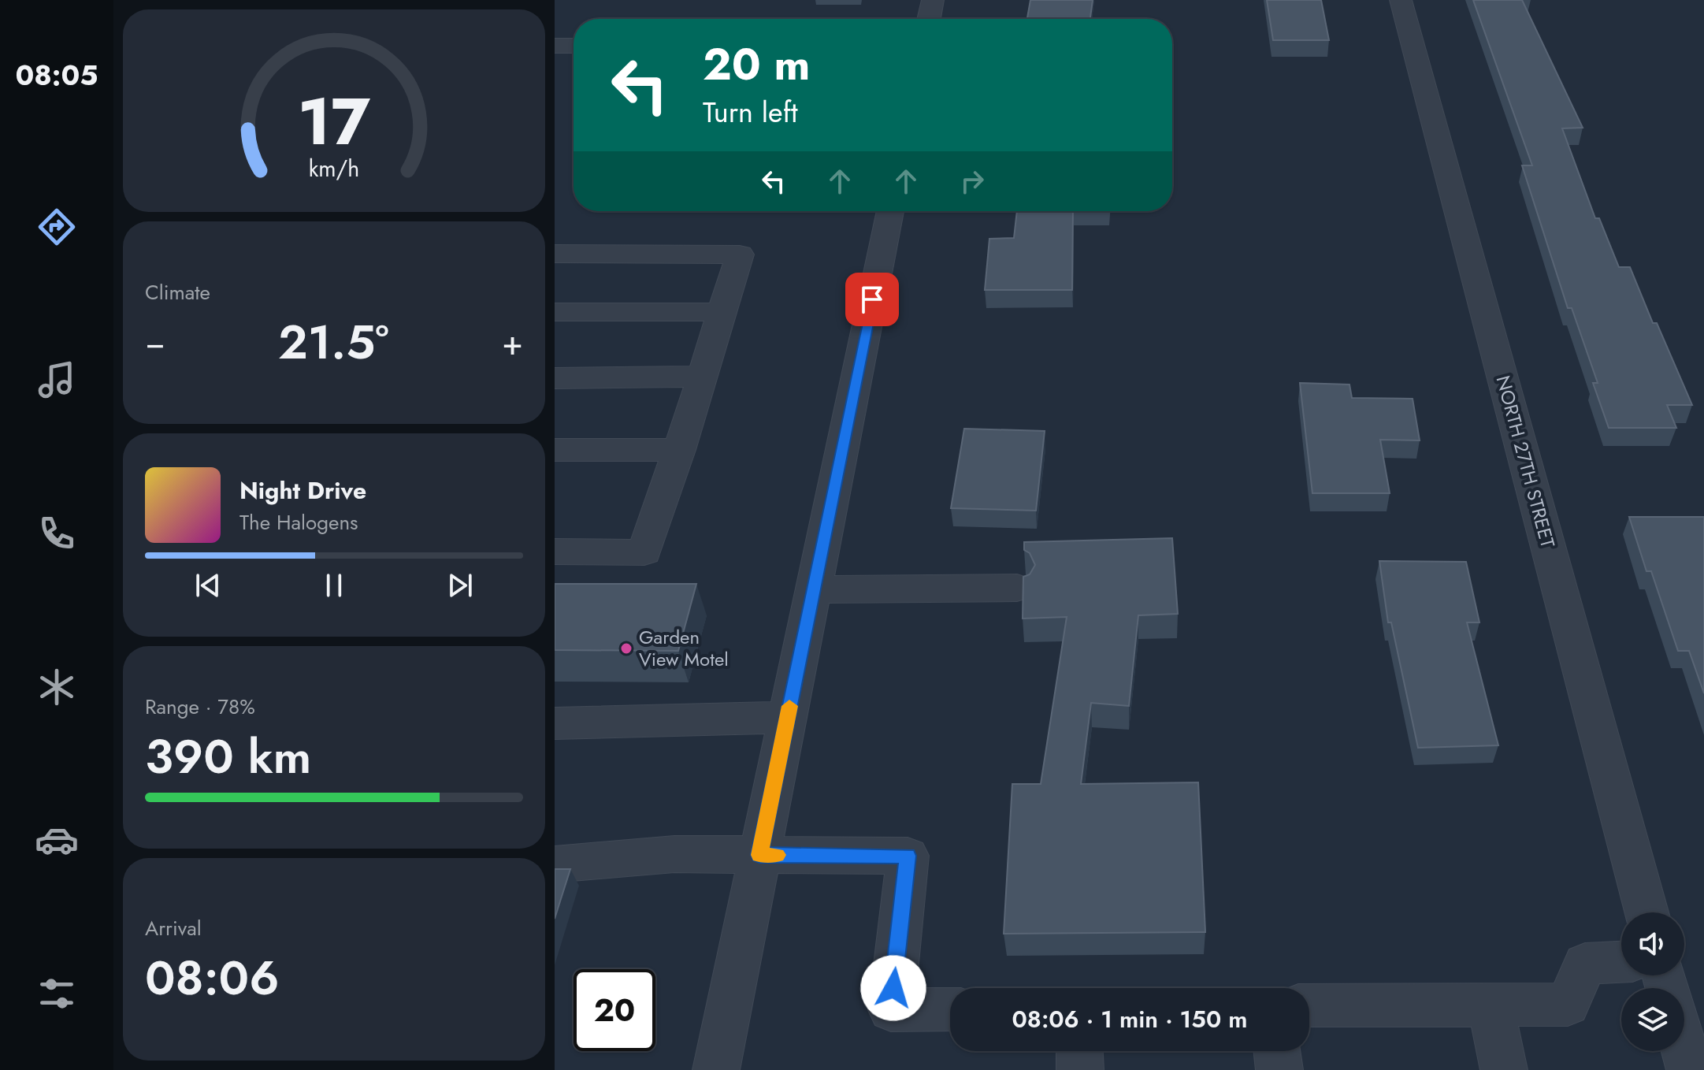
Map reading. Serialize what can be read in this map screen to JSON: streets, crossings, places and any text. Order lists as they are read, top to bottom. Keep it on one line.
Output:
{"streets":{"street":["NORTH 27TH STREET"]},"places":["Garden View Motel"],"page":{"tabs":"08:05","turn":["20 m","Turn left"],"tile":["Climate",["Range · 78%","390 km"],["Arrival","08:06"]],"heat":["−","21.5°","+"],"song":["Night Drive","The Halogens"],"limit":"20","trip":"08:06 · 1 min · 150 m","gauge":["17","km/h"]}}
